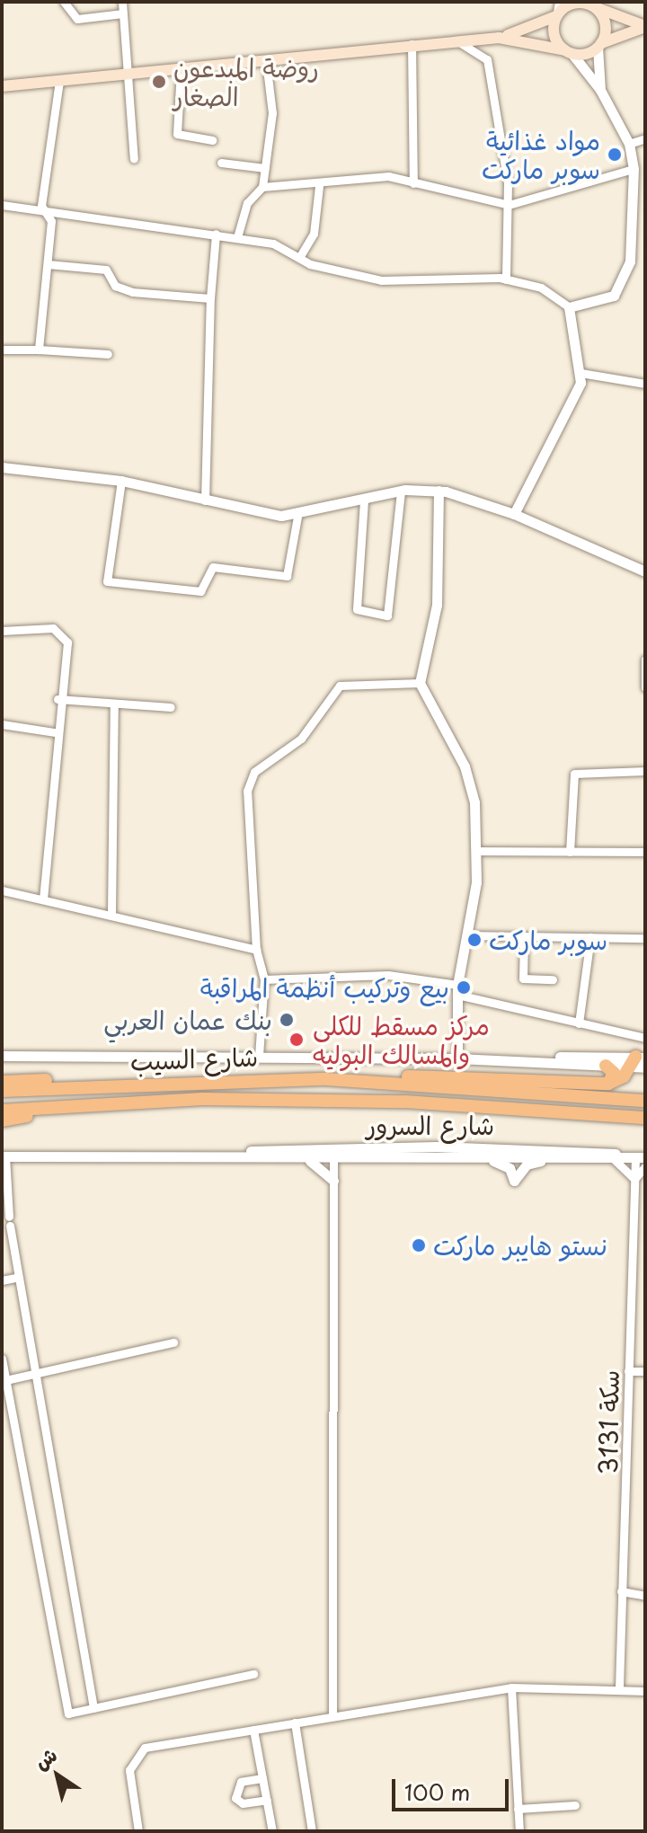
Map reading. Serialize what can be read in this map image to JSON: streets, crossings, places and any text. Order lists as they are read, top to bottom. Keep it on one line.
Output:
{"streets":{"highway":["شارع السيب"],"street":["شارع السرور","سكة 3131"]},"crossings":[["شارع السرور","سكة 3131"]],"places":["روضة المبدعون الصغار","مواد غذائية سوبر ماركت","سوبر ماركت","بيع وتركيب أنظمة المراقبة","بنك عمان العربي","مركز مسقط للكلى والمسالك البوليه","نستو هايبر ماركت"],"scale_bar":"100 m","north":"top left"}
